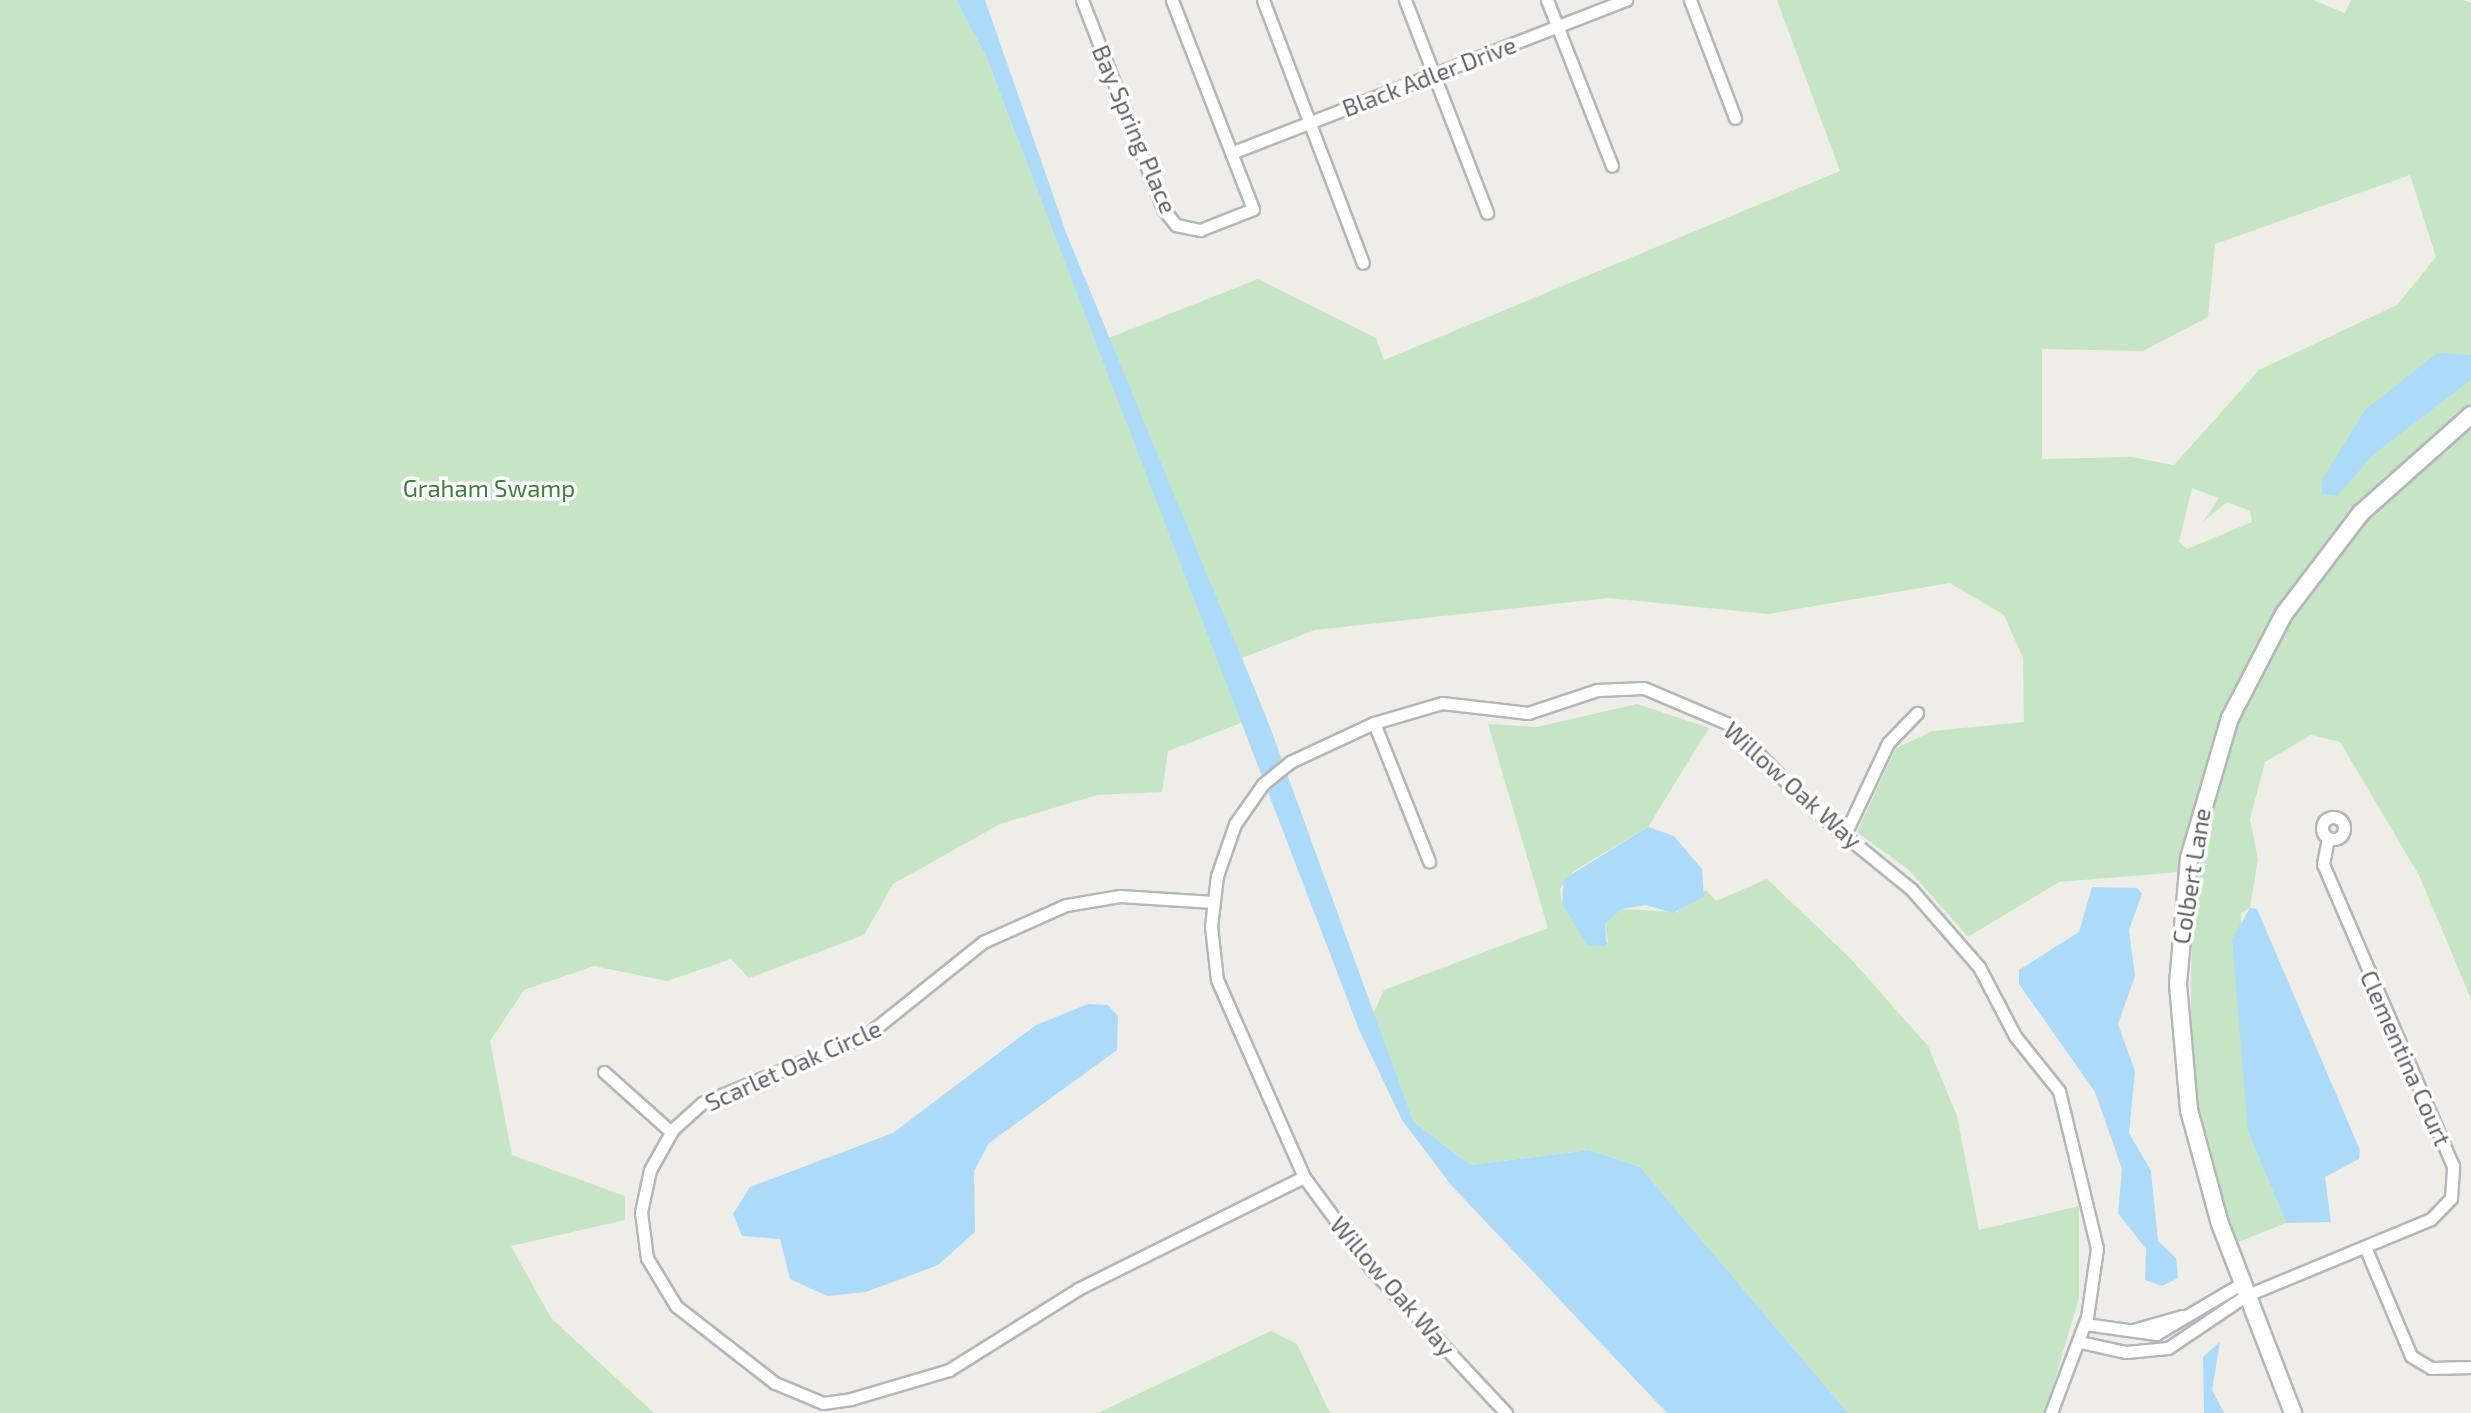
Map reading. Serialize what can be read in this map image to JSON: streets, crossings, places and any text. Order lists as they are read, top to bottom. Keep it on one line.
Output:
{"streets":{"street":["Black Adler Drive","Bay Spring Place","Willow Oak Way","Colbert Lane","Clementina Court","Scarlet Oak Circle"]},"crossings":[["Black Adler Drive","Bay Spring Place"],["Willow Oak Way","Scarlet Oak Circle"],["Colbert Lane","Clementina Court"]],"parks":["Graham Swamp"]}
